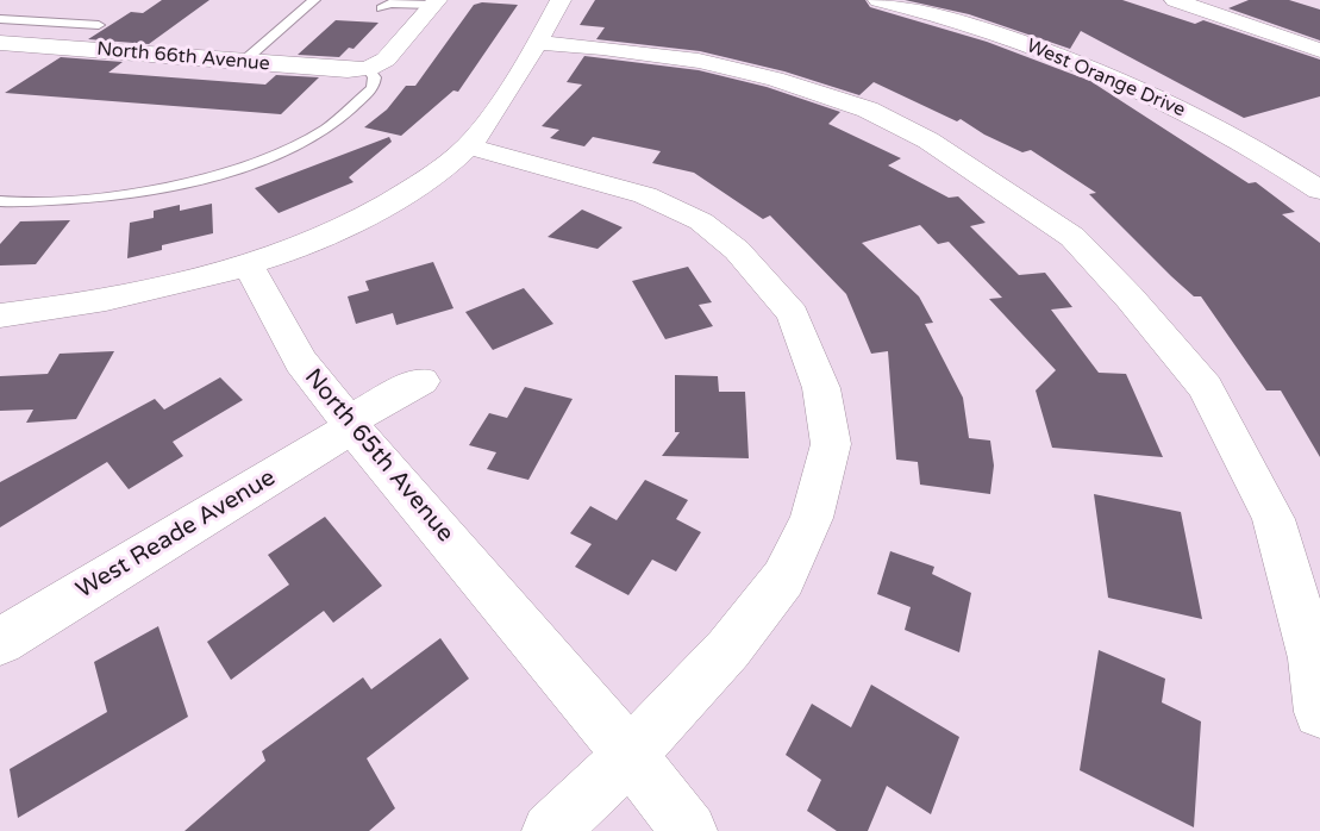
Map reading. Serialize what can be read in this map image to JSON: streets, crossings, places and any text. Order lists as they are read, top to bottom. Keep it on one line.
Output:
{"streets":{"street":["North 66th Avenue","West Orange Drive","North 65th Avenue","West Reade Avenue"]},"crossings":[["North 65th Avenue","West Reade Avenue"]]}
